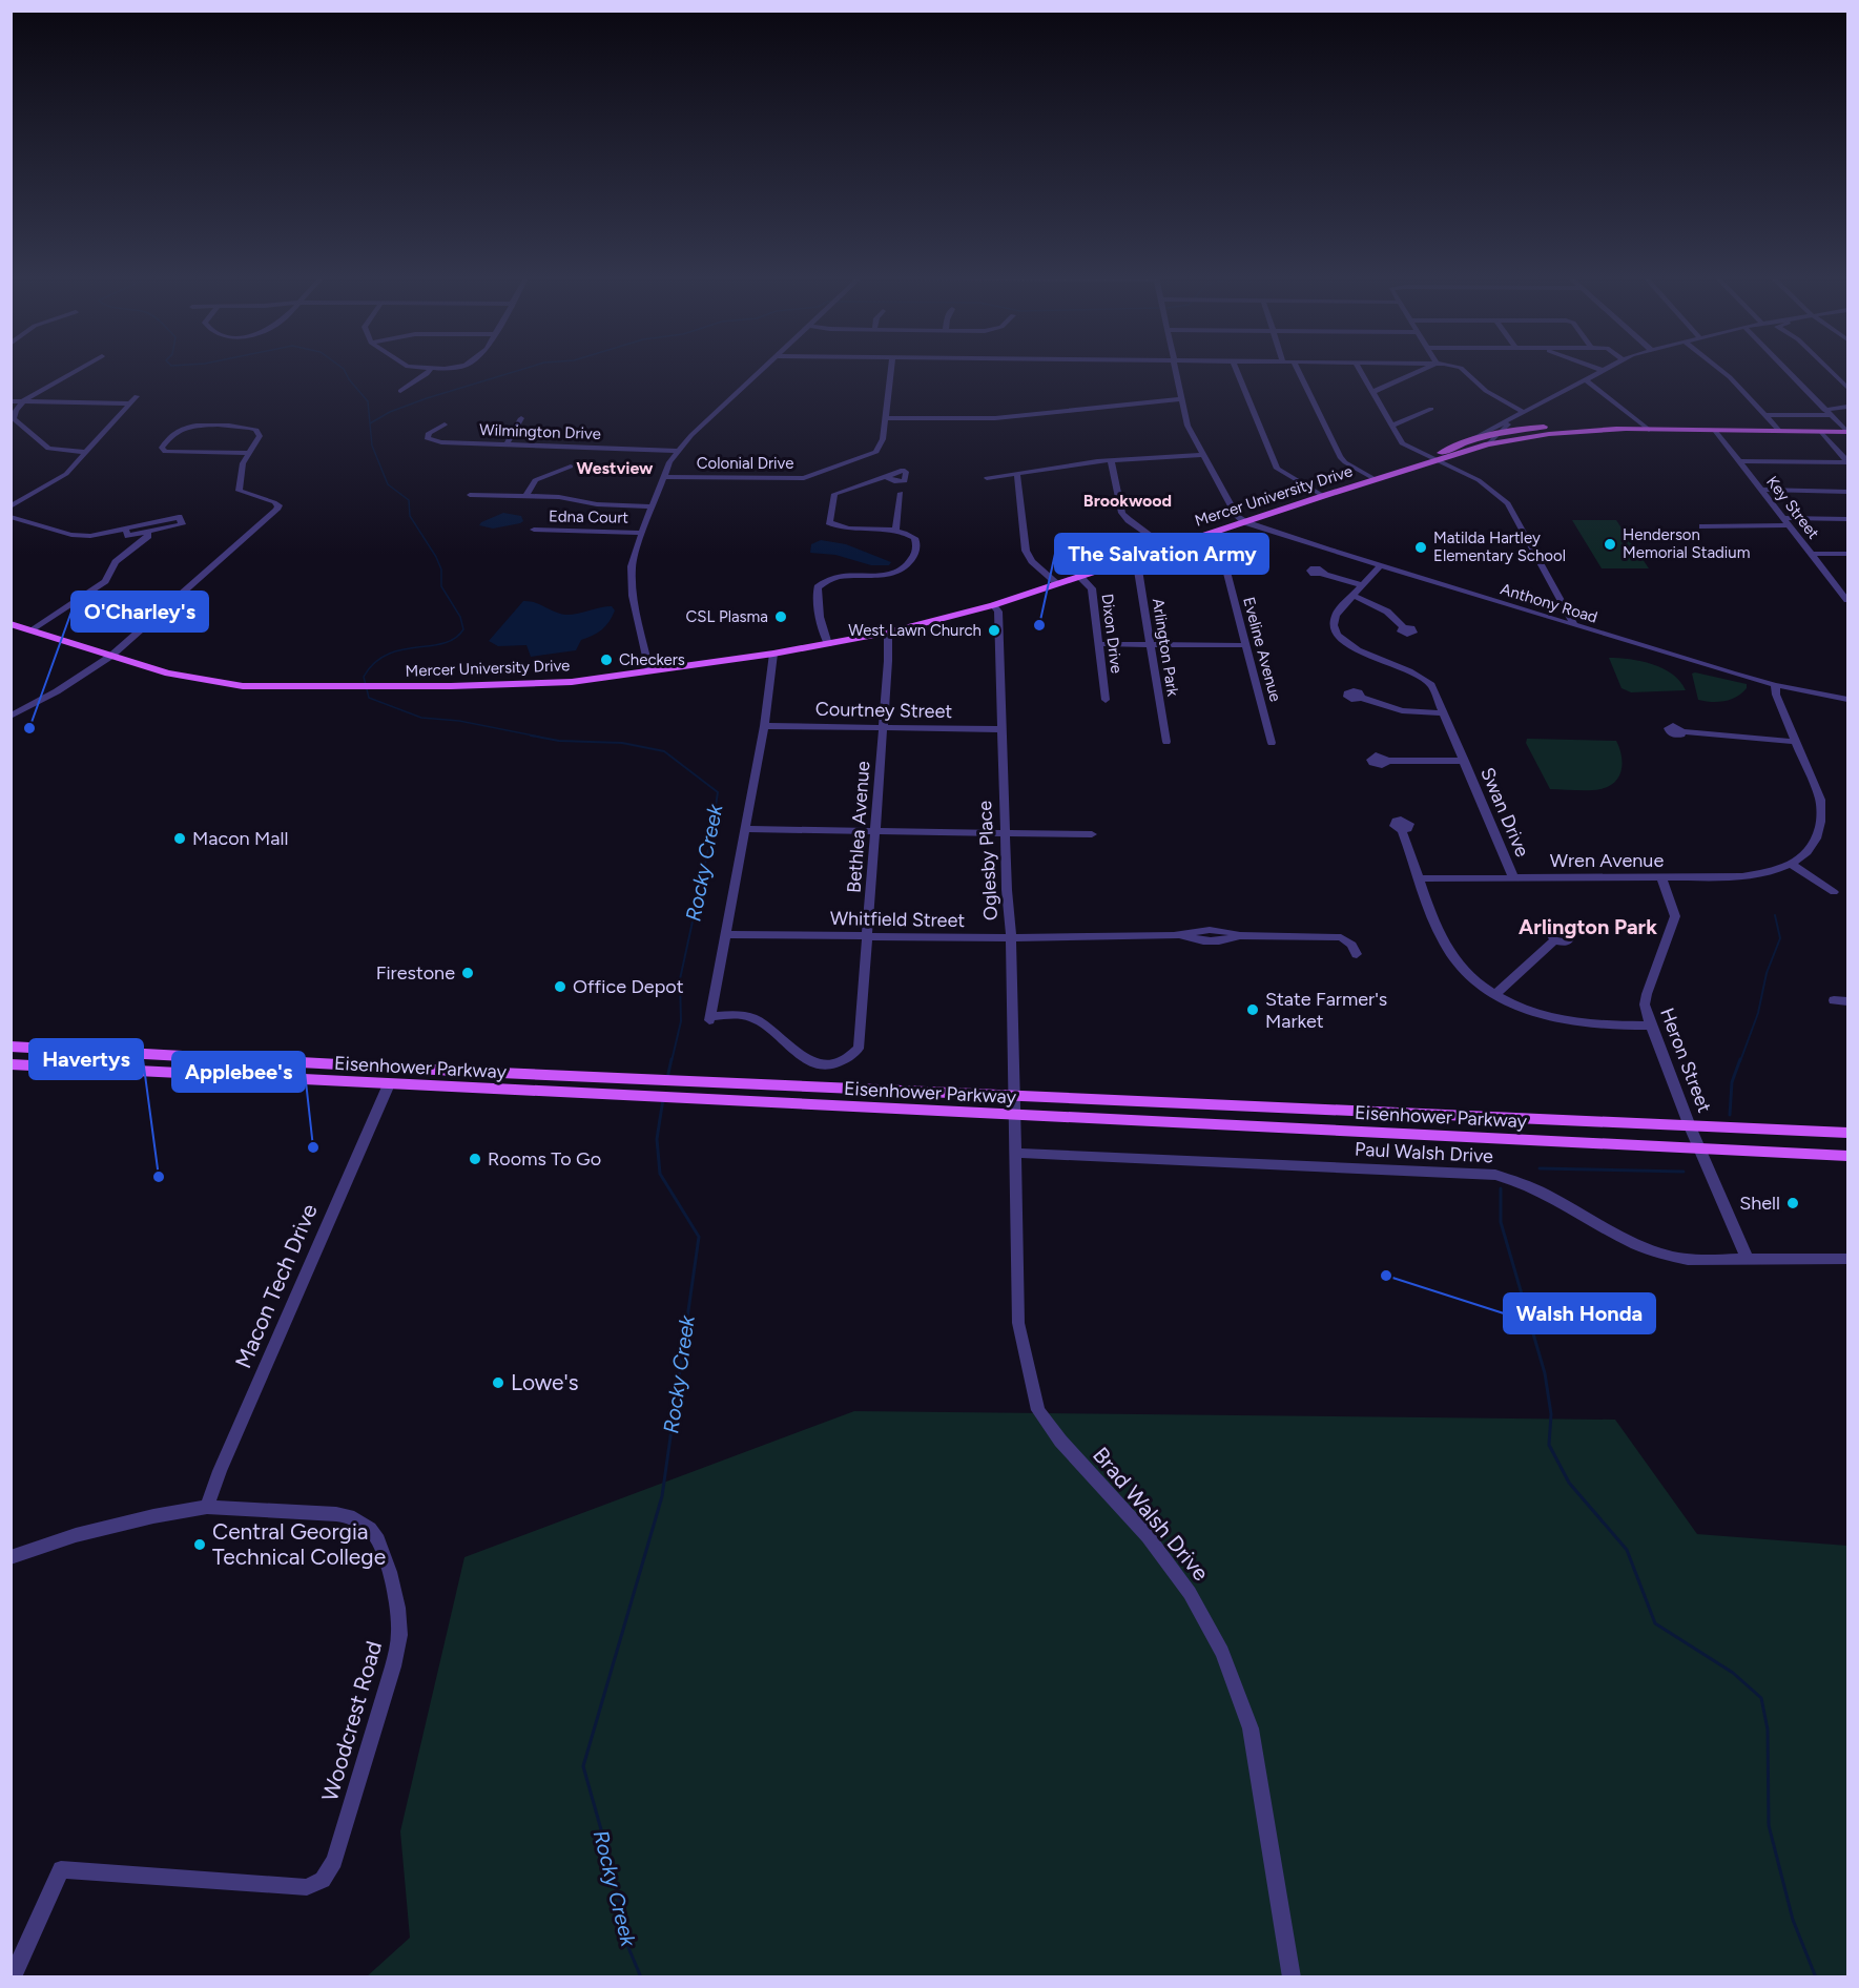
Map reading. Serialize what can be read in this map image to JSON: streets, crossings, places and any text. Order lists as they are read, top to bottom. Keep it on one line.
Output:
{"streets":{"main road":["Mercer University Drive","Eisenhower Parkway"],"street":["Wilmington Drive","Colonial Drive","Key Street","Edna Court","Anthony Road","Dixon Drive","Arlington Park","Eveline Avenue","Courtney Street","Swan Drive","Bethlea Avenue","Oglesby Place","Wren Avenue","Whitfield Street","Heron Street","Paul Walsh Drive","Macon Tech Drive","Brad Walsh Drive","Woodcrest Road"]},"crossings":[["Mercer University Drive","Key Street"],["Mercer University Drive","Anthony Road"],["Mercer University Drive","Dixon Drive"],["Mercer University Drive","Arlington Park"],["Mercer University Drive","Eveline Avenue"],["Mercer University Drive","Bethlea Avenue"],["Mercer University Drive","Oglesby Place"],["Anthony Road","Swan Drive"],["Anthony Road","Wren Avenue"],["Courtney Street","Bethlea Avenue"],["Courtney Street","Oglesby Place"],["Swan Drive","Wren Avenue"],["Bethlea Avenue","Whitfield Street"],["Oglesby Place","Whitfield Street"],["Oglesby Place","Eisenhower Parkway"],["Oglesby Place","Brad Walsh Drive"],["Wren Avenue","Heron Street"],["Heron Street","Eisenhower Parkway"],["Heron Street","Paul Walsh Drive"],["Eisenhower Parkway","Macon Tech Drive"],["Eisenhower Parkway","Brad Walsh Drive"],["Paul Walsh Drive","Brad Walsh Drive"],["Macon Tech Drive","Woodcrest Road"]],"districts":["Westview","Brookwood","Arlington Park"],"water":["Rocky Creek"],"places":["Henderson Memorial Stadium","Matilda Hartley Elementary School","CSL Plasma","The Salvation Army","West Lawn Church","Checkers","O'Charley's","Macon Mall","Firestone","Office Depot","State Farmer's Market","Applebee's","Rooms To Go","Havertys","Shell","Walsh Honda","Lowe's","Central Georgia Technical College"]}
